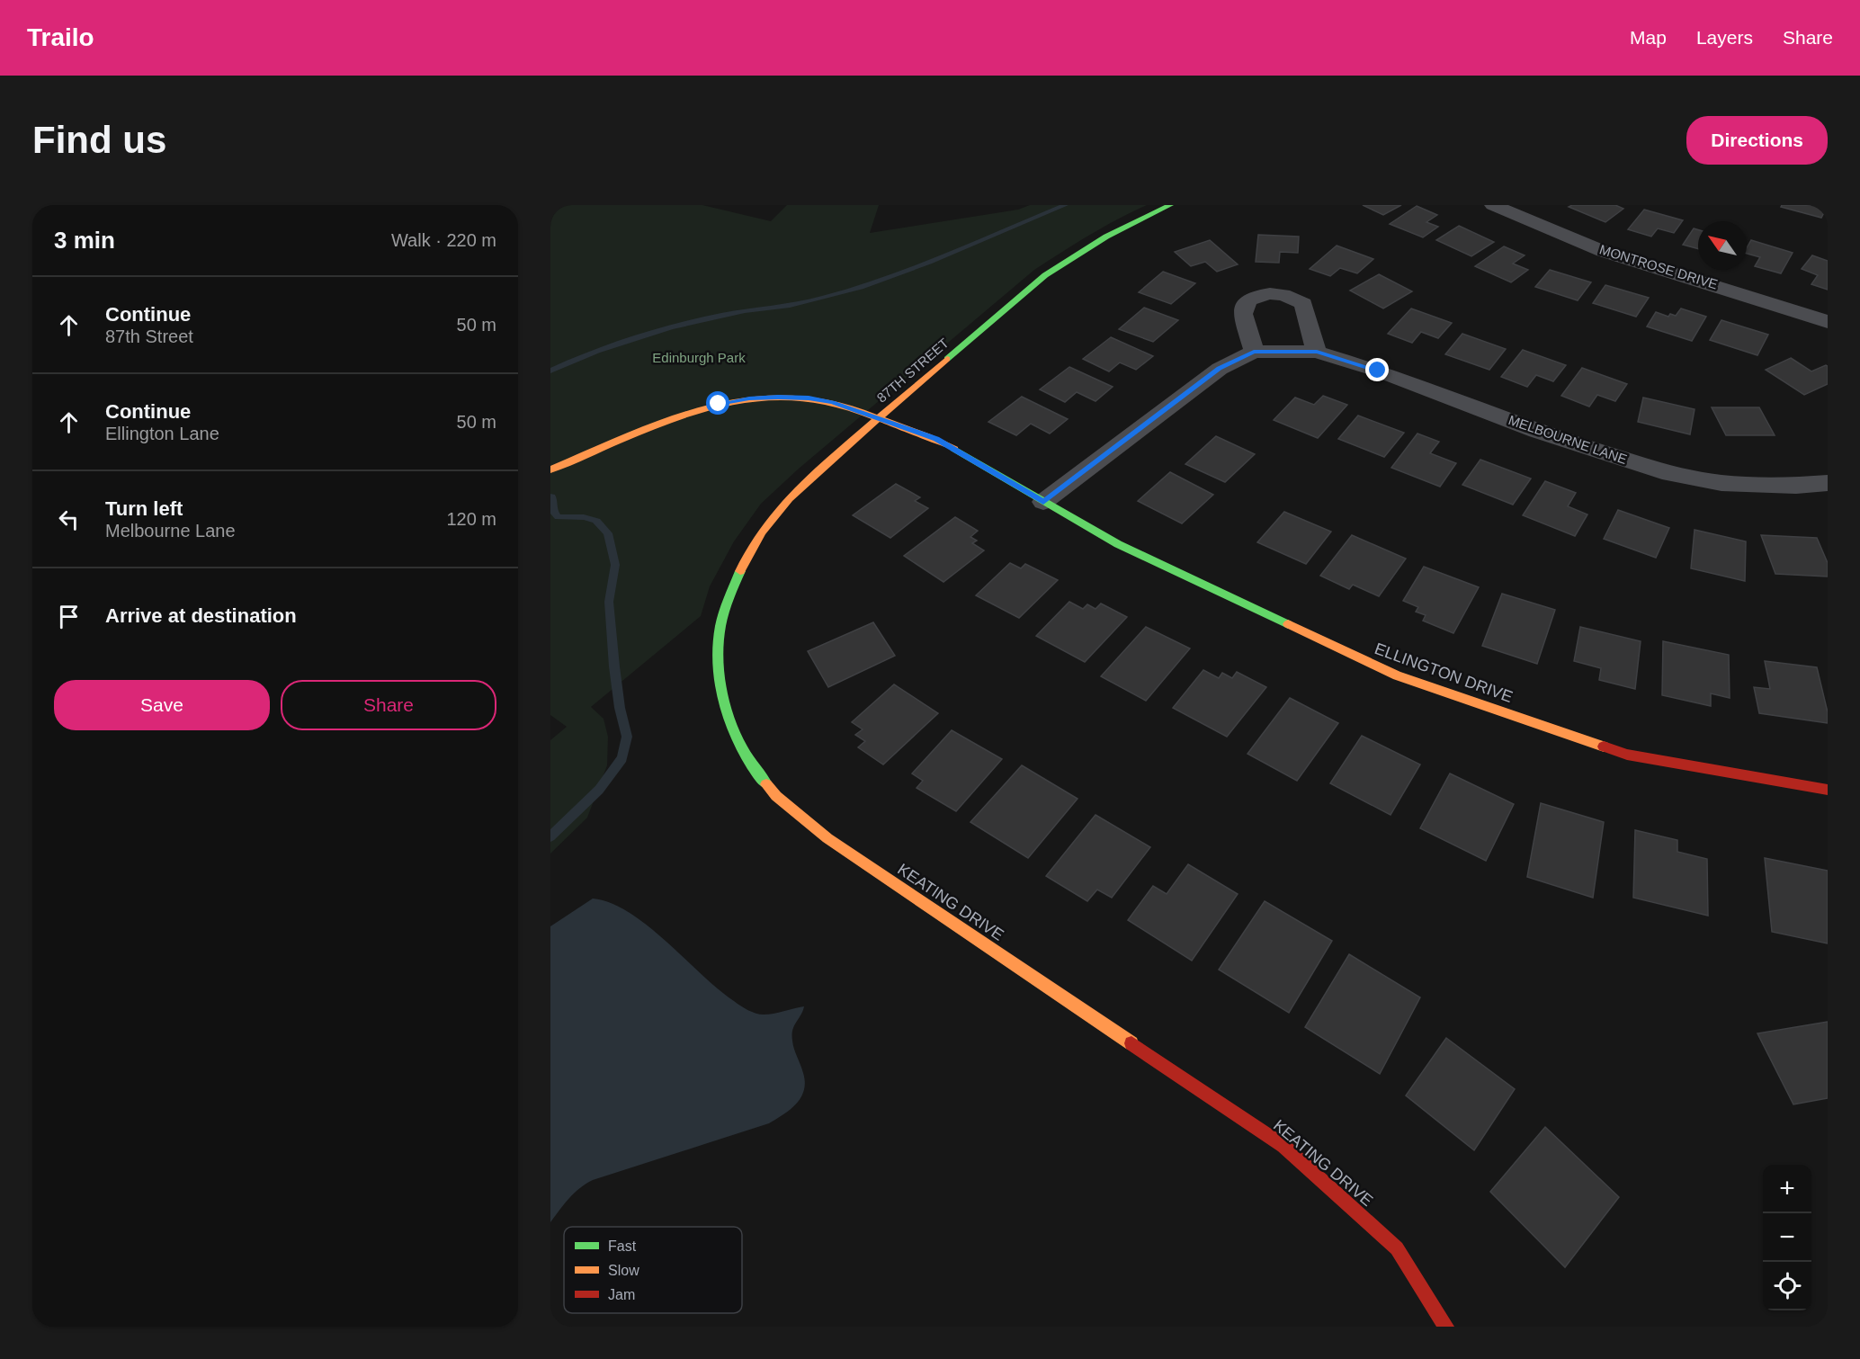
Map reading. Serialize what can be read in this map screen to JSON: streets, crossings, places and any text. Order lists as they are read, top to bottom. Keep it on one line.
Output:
{"streets":{"street":["MONTROSE DRIVE","87TH STREET","MELBOURNE LANE","ELLINGTON DRIVE","KEATING DRIVE"]},"crossings":[["87TH STREET","ELLINGTON DRIVE"],["87TH STREET","KEATING DRIVE"],["MELBOURNE LANE","ELLINGTON DRIVE"],["ELLINGTON DRIVE","KEATING DRIVE"]],"parks":["Edinburgh Park"],"legend":["Fast","Slow","Jam"],"north":"top left","page":{"header":"Trailo","nav":["Map","Layers","Share"],"buttons":["Directions",["Save","Share"]],"title":"Find us","heading":["3 min","Walk · 220 m"],"list":[["Continue","87th Street","50 m"],["Continue","Ellington Lane","50 m"],["Turn left","Melbourne Lane","120 m"],"Arrive at destination"],"map_buttons":["+","−"]}}
